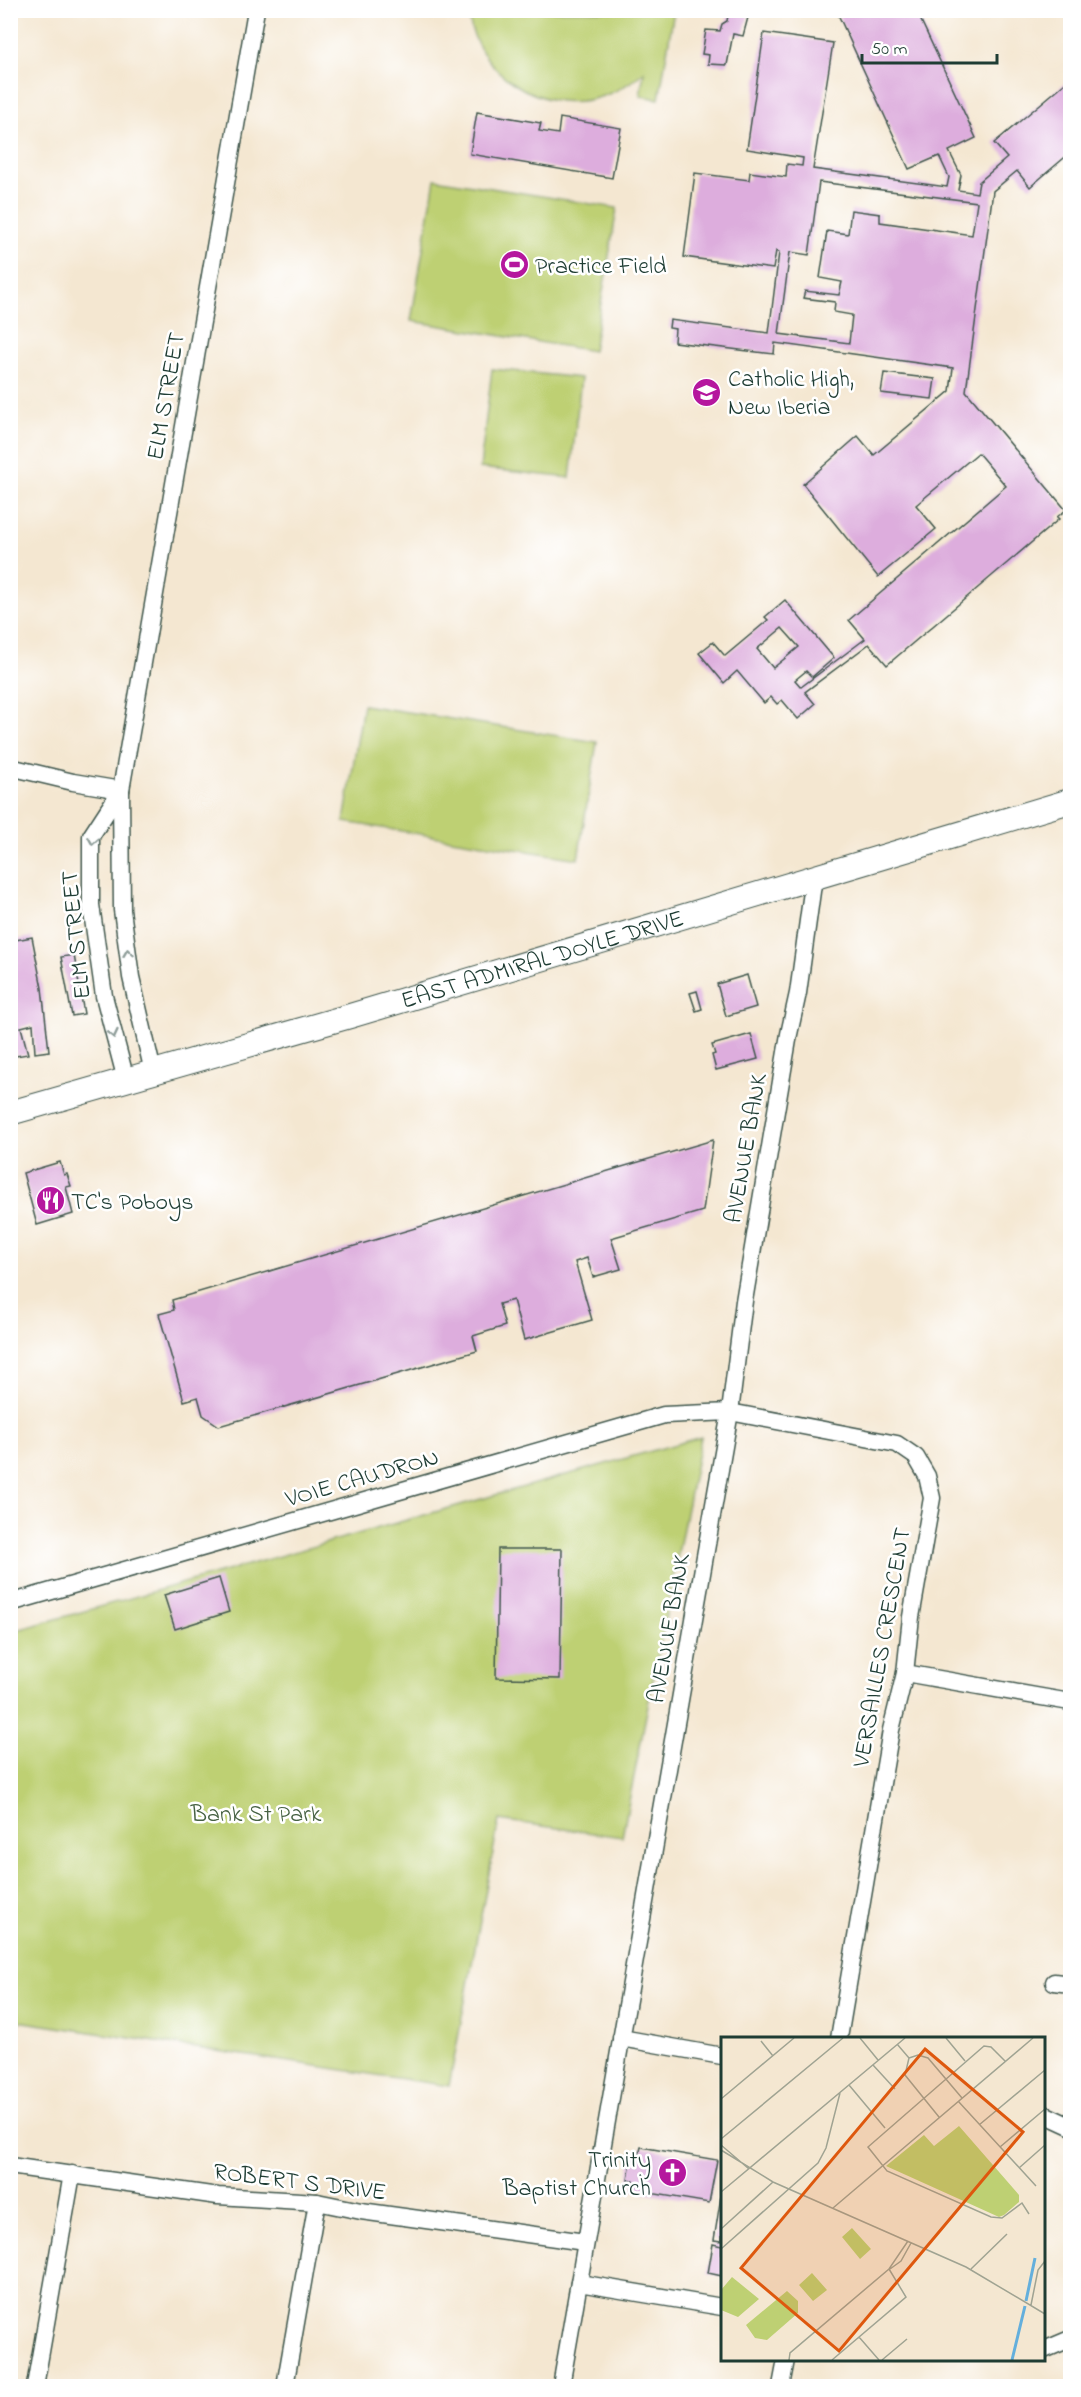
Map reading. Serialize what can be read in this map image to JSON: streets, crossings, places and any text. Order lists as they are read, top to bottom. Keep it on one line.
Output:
{"streets":{"main road":["EAST ADMIRAL DOYLE DRIVE"],"street":["ELM STREET","AVENUE BANK","VOIE CAUDRON","VERSAILLES CRESCENT","ROBERT S DRIVE"]},"crossings":[["ELM STREET","EAST ADMIRAL DOYLE DRIVE"],["EAST ADMIRAL DOYLE DRIVE","AVENUE BANK"],["AVENUE BANK","VOIE CAUDRON"],["AVENUE BANK","VERSAILLES CRESCENT"],["AVENUE BANK","ROBERT S DRIVE"],["VOIE CAUDRON","VERSAILLES CRESCENT"]],"parks":["Bank St Park"],"places":{"sports":["Practice Field"],"school or university":["Catholic High, New Iberia"],"restaurant":["TC's Poboys"],"church":["Trinity Baptist Church"]},"scale_bar":"50 m"}
